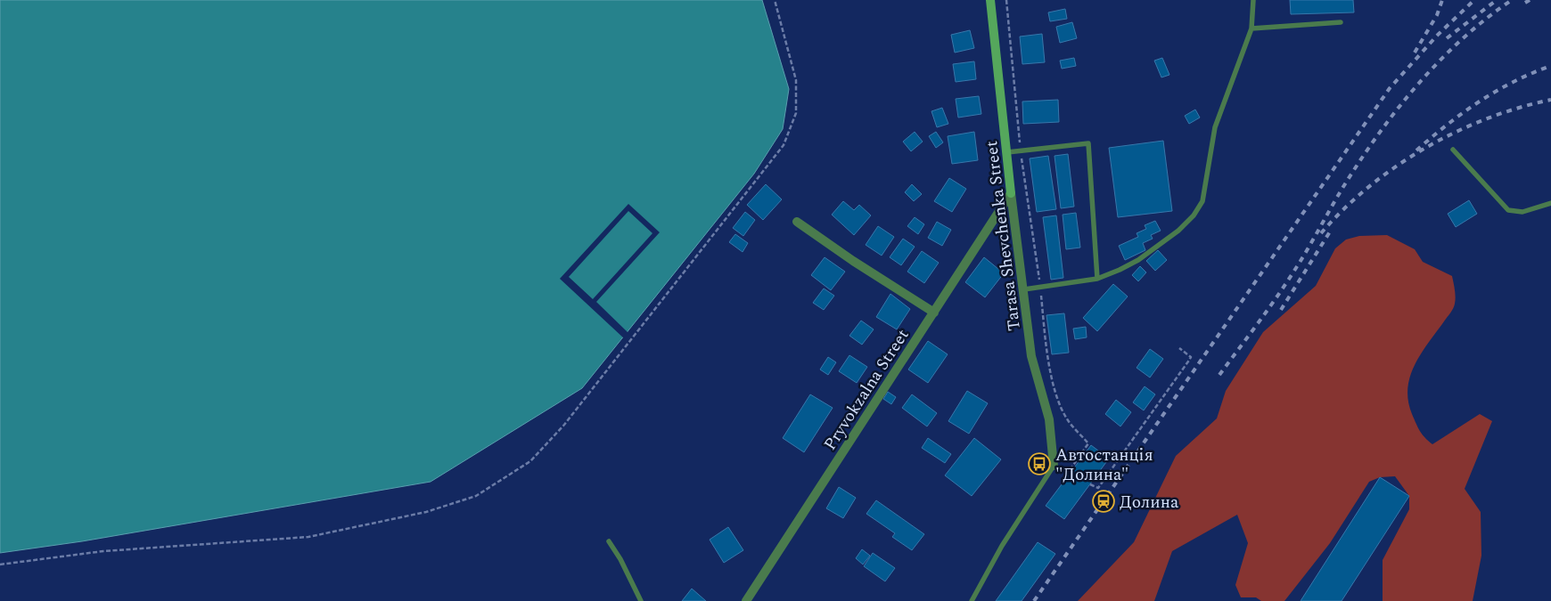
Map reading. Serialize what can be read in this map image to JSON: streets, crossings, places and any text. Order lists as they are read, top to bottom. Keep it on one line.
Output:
{"streets":{"street":["Tarasa Shevchenka Street","Pryvokzalna Street"]},"crossings":[["Tarasa Shevchenka Street","Pryvokzalna Street"]],"places":{"bus stop":["Автостанція \"Долина\""],"station":["Долина"]}}
